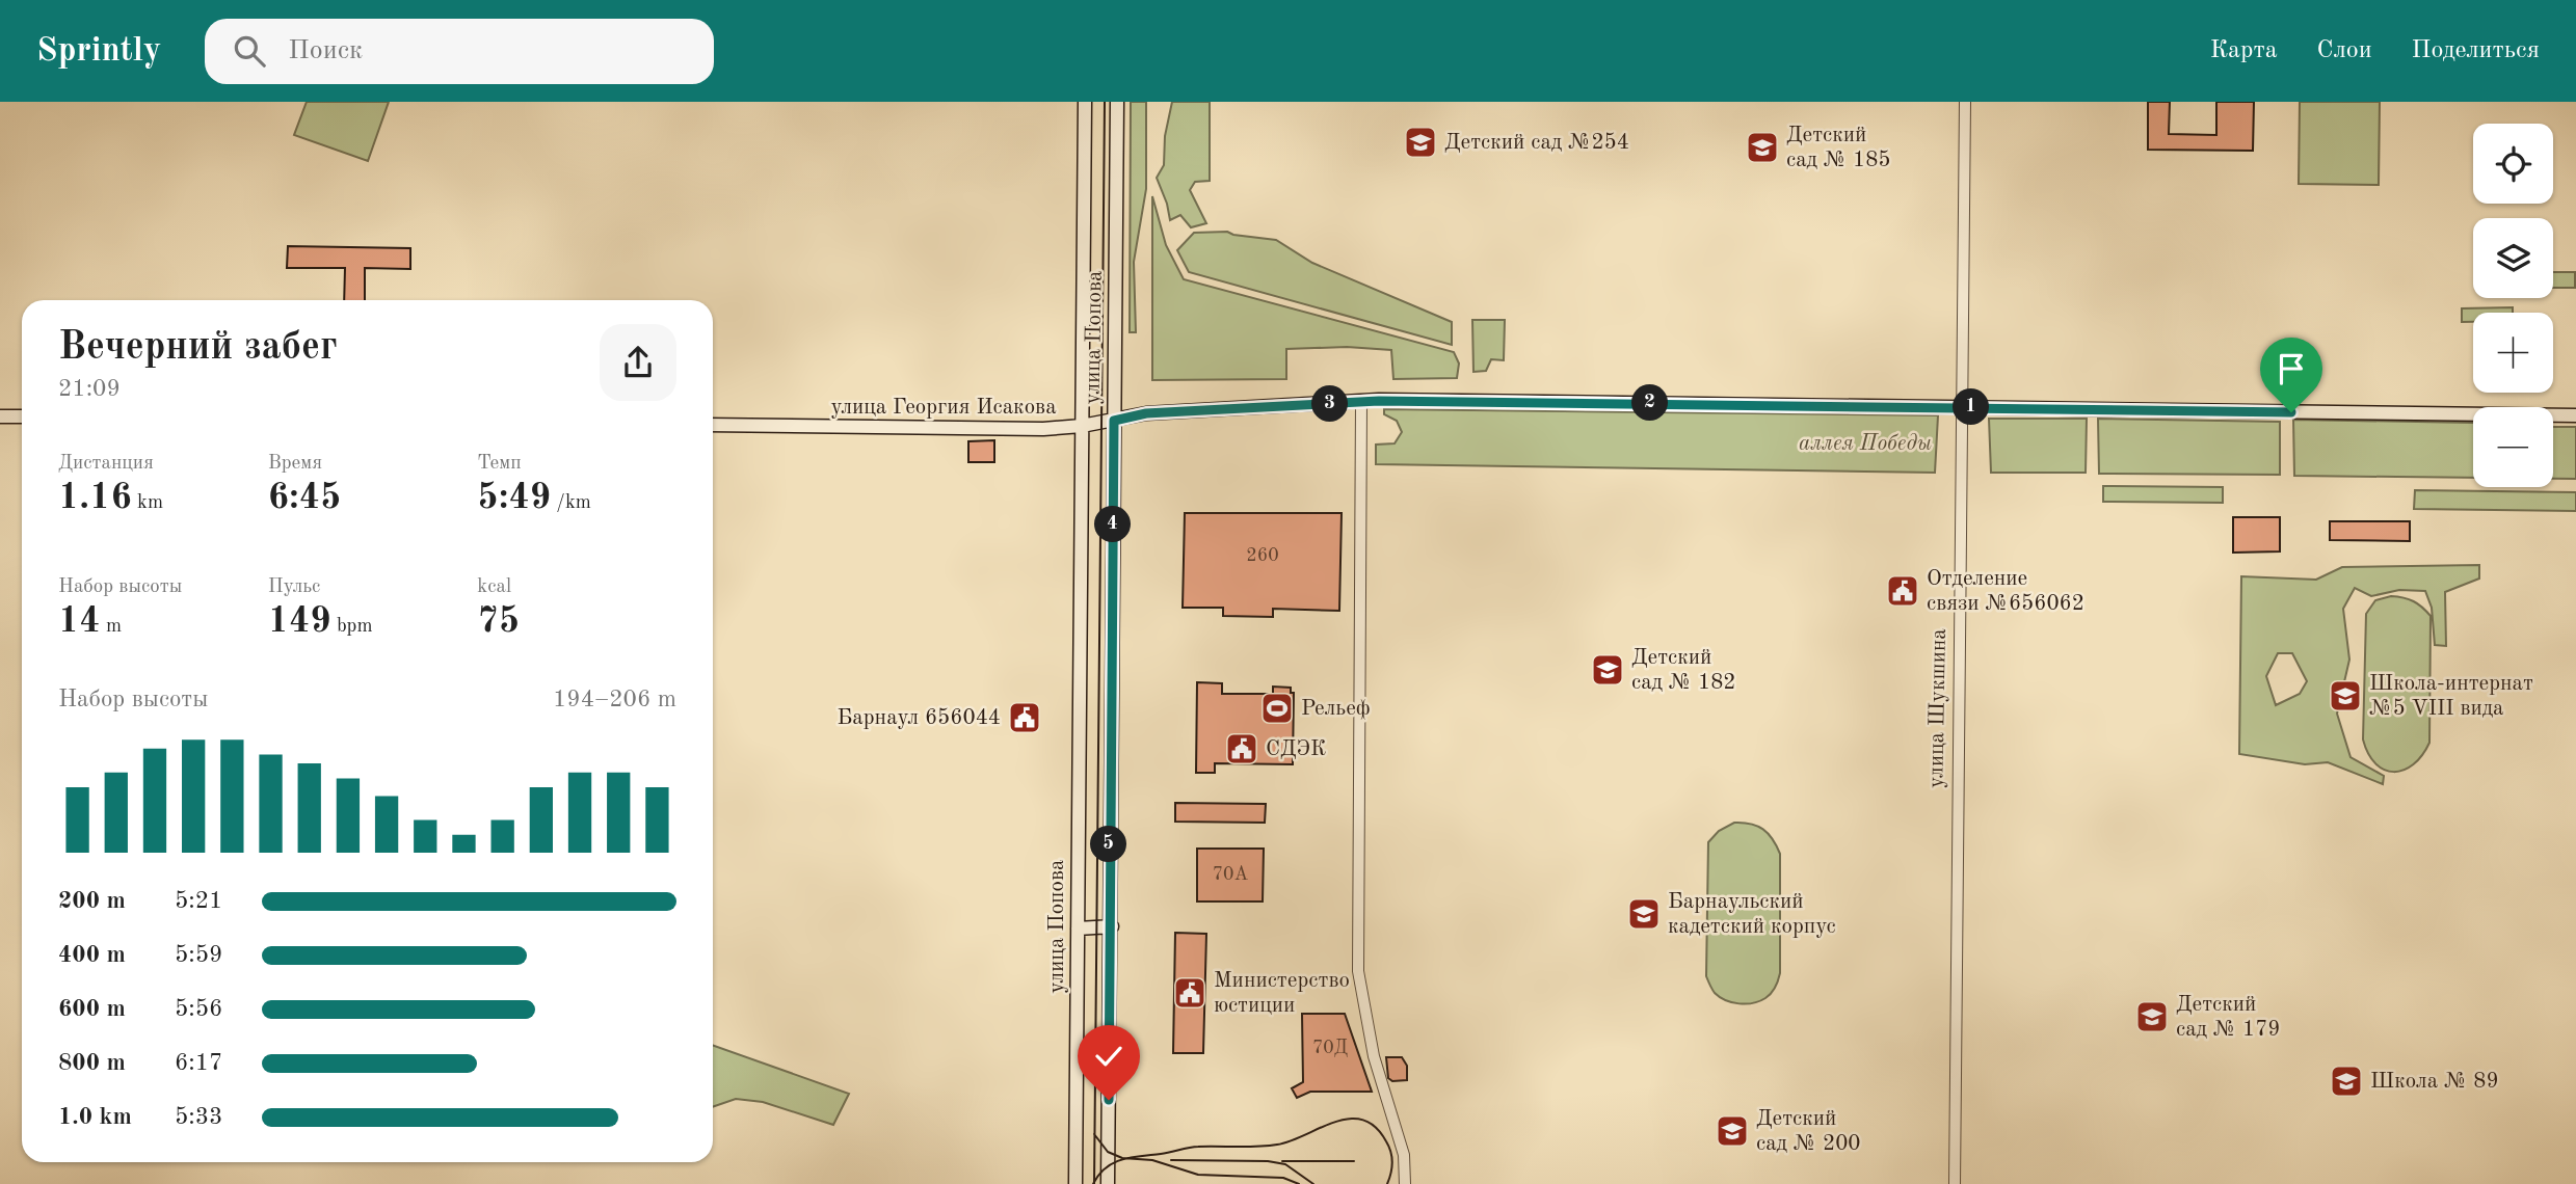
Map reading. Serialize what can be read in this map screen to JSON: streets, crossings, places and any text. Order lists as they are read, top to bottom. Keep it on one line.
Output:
{"streets":{"main road":["улица Попова","улица Георгия Исакова"],"street":["улица Шукшина"]},"crossings":[["улица Попова","улица Георгия Исакова"],["улица Георгия Исакова","улица Шукшина"]],"parks":["аллея Победы"],"places":{"school or university":["Детский сад №254","Детский сад № 185","Детский сад № 182","Школа-интернат №5 VIII вида","Барнаульский кадетский корпус","Детский сад № 179","Школа № 89","Детский сад № 200"],"public building":["Отделение связи №656062","Барнаул 656044","СДЭК","Министерство юстиции"],"sports":["Рельеф"]},"house_numbers":["260","70А","70Д"],"page":{"header":"Sprintly","search":"Поиск","nav":["Карта","Слои","Поделиться"],"map_buttons":["+","−"],"heading":["Вечерний забег","21:09"],"pins":["2","3","1","4","5"],"stats":[["Дистанция","1.16 km"],["Время","6:45"],["Темп","5:49 /km"],["Набор высоты","14 m"],["Пульс","149 bpm"],["kcal","75"]],"chart":["Набор высоты","194–206 m"],"list":[{"name":"200 m","note":"5:21"},{"name":"400 m","note":"5:59"},{"name":"600 m","note":"5:56"},{"name":"800 m","note":"6:17"},{"name":"1.0 km","note":"5:33"}]}}
